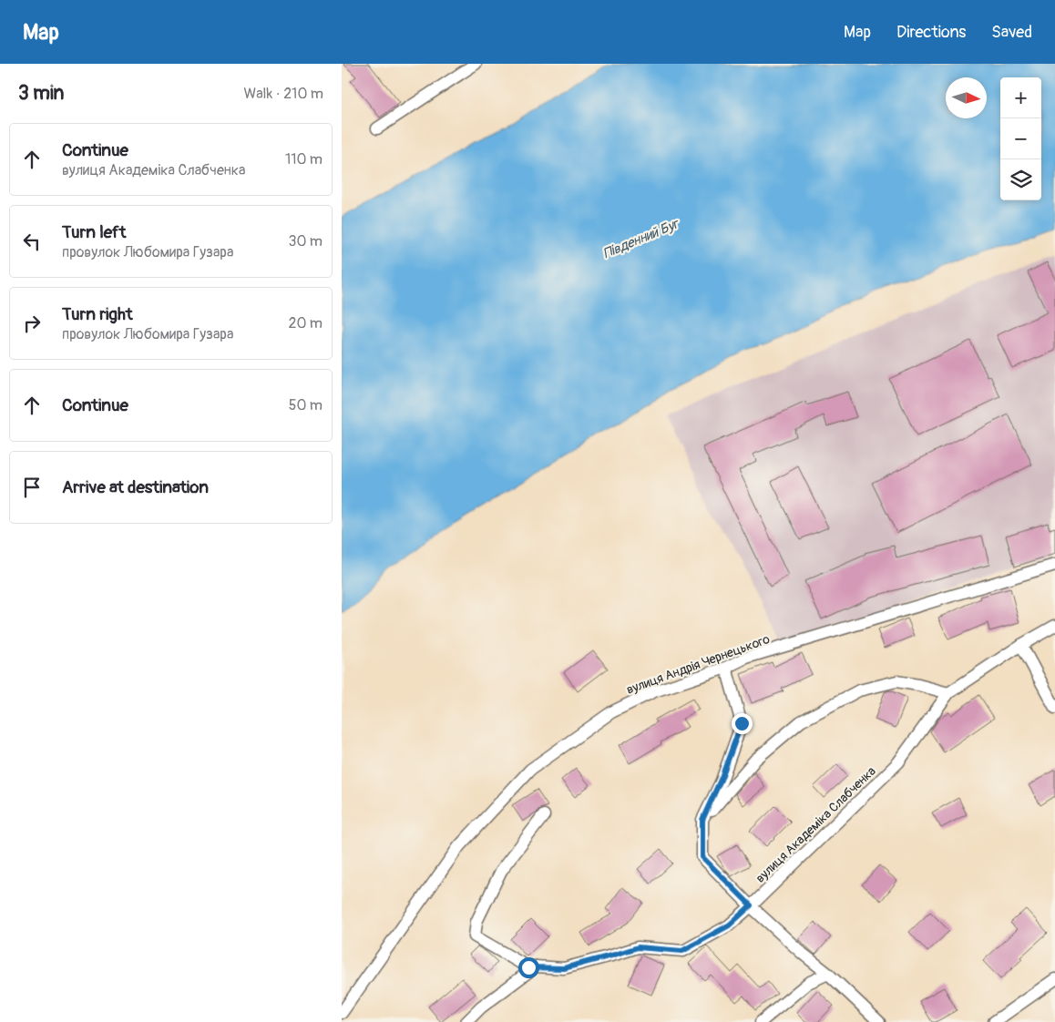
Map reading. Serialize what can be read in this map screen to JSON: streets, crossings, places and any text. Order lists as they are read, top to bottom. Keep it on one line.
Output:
{"streets":{"street":["вулиця Андрія Чернецького","вулиця Академіка Слабченка"]},"water":["Південний Буг"],"north":"right","page":{"header":"Map","nav":["Map","Directions","Saved"],"heading":["3 min","Walk · 210 m"],"map_buttons":["+","−"],"list":[["Continue","вулиця Академіка Слабченка","110 m"],["Turn left","провулок Любомира Гузара","30 m"],["Turn right","провулок Любомира Гузара","20 m"],["Continue","50 m"],"Arrive at destination"]}}
